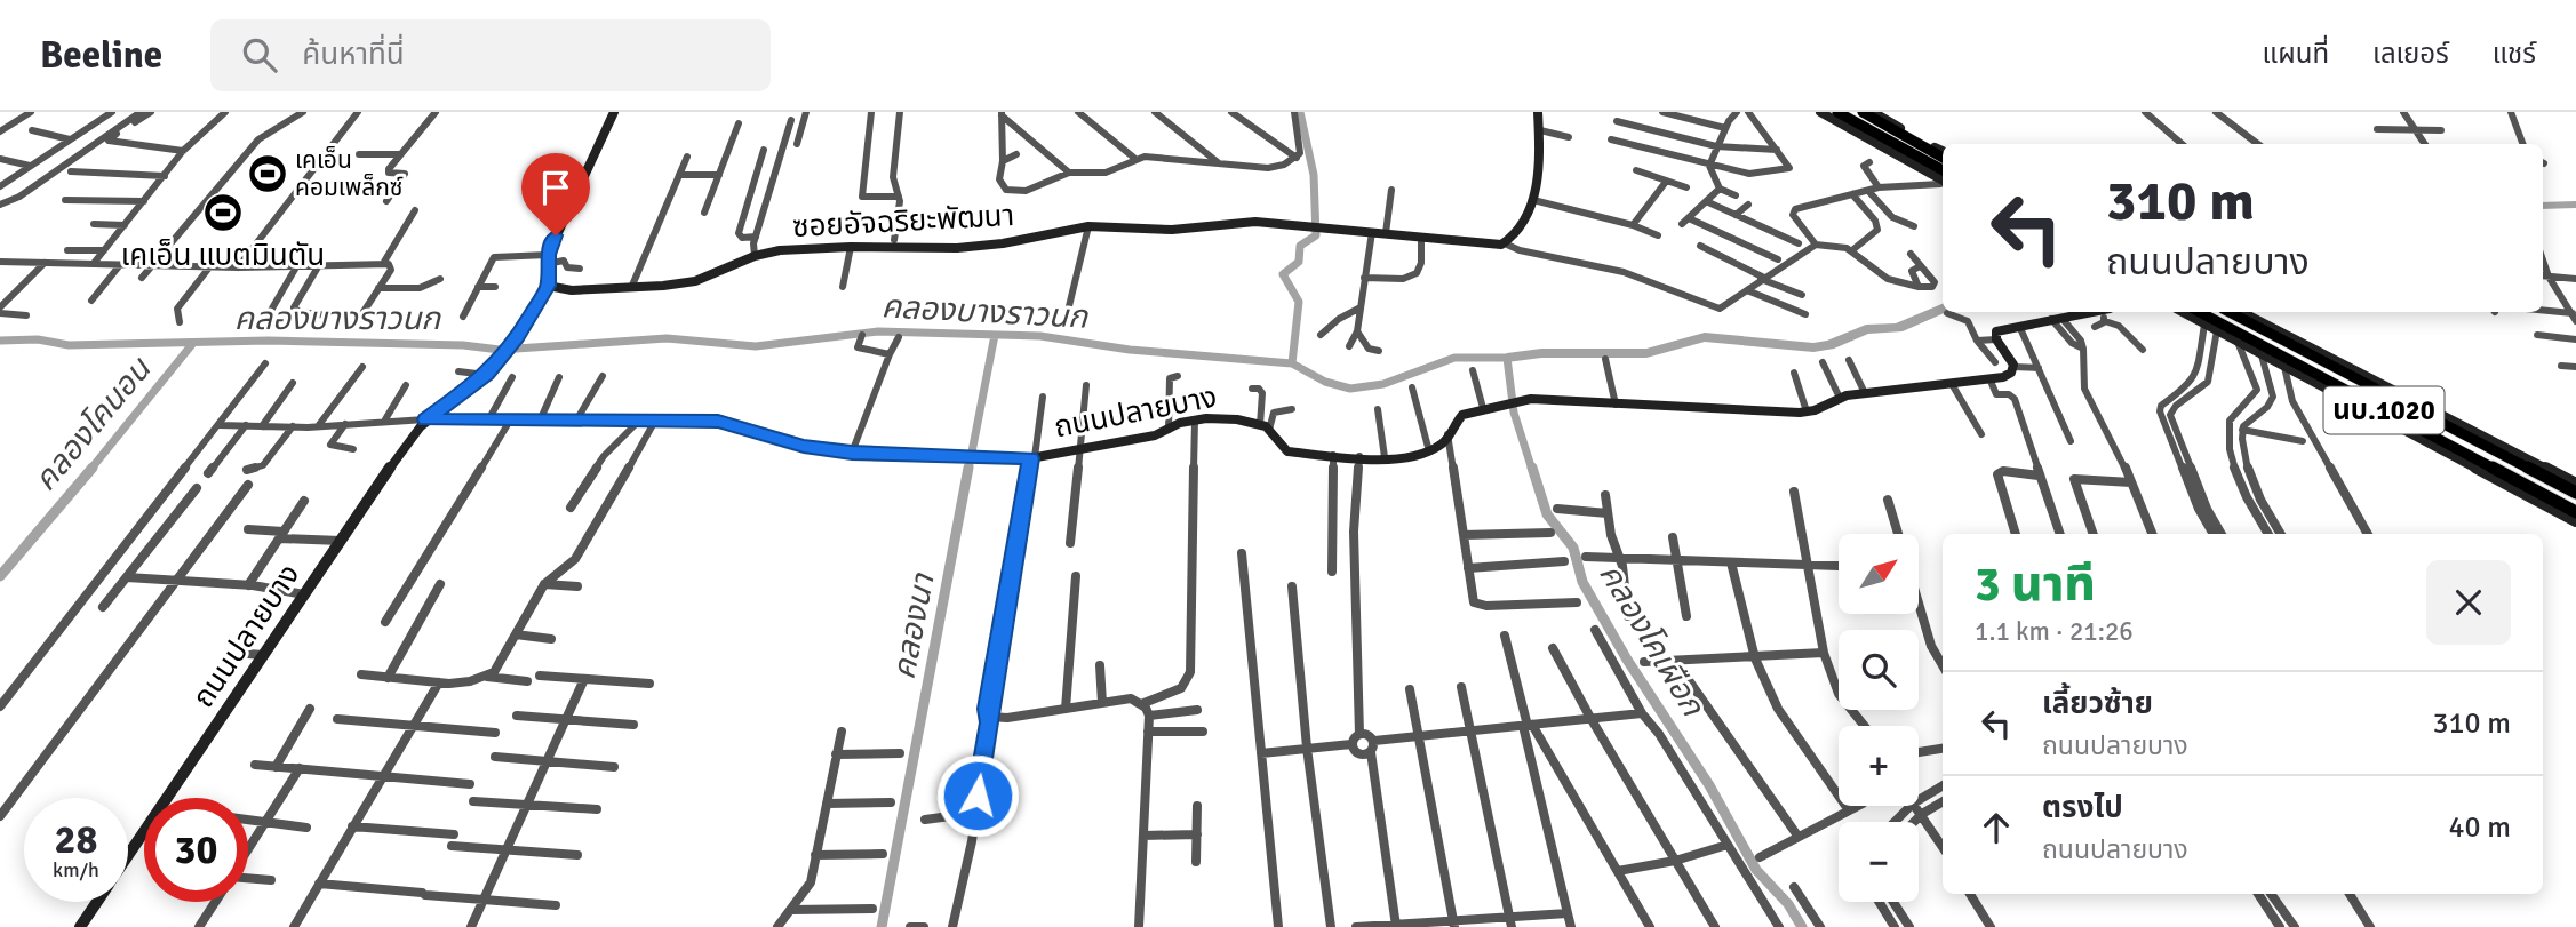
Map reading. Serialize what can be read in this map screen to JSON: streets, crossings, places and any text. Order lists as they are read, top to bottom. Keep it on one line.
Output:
{"streets":{"main road":["นบ.1020"],"street":["ซอยอัจฉริยะพัฒนา","ถนนปลายบาง"]},"crossings":[["ซอยอัจฉริยะพัฒนา","ถนนปลายบาง"]],"water":["คลองบางราวนก","คลองโคนอน","คลองนา","คลองโคเผือก"],"places":{"sports":["เคเอ็น คอมเพล็กซ์","เคเอ็น แบตมินตัน"]},"north":"top right","page":{"header":"Beeline","search":"ค้นหาที่นี่","nav":["แผนที่","เลเยอร์","แชร์"],"turn":["310 m","ถนนปลายบาง"],"map_buttons":["+","−"],"heading":["3 นาที","1.1 km · 21:26"],"list":[{"name":"เลี้ยวซ้าย","note":"ถนนปลายบาง","value":"310 m"},{"name":"ตรงไป","note":"ถนนปลายบาง","value":"40 m"}],"speed":"28 km/h","limit":"30"}}
